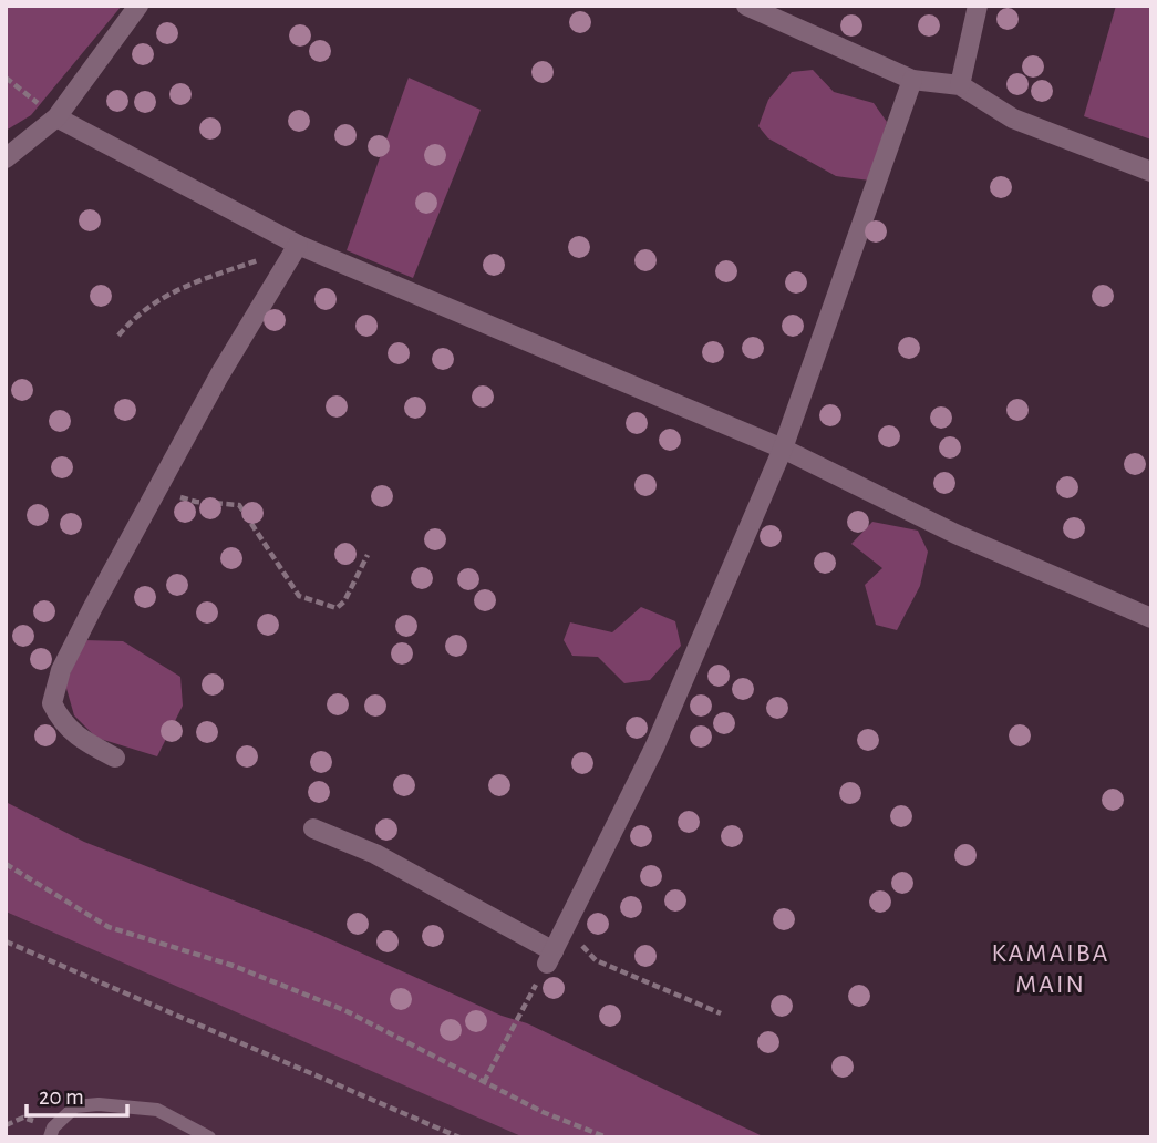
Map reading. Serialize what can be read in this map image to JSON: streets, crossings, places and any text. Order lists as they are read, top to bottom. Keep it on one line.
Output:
{"districts":["KAMAIBA MAIN"],"scale_bar":"20 m"}
